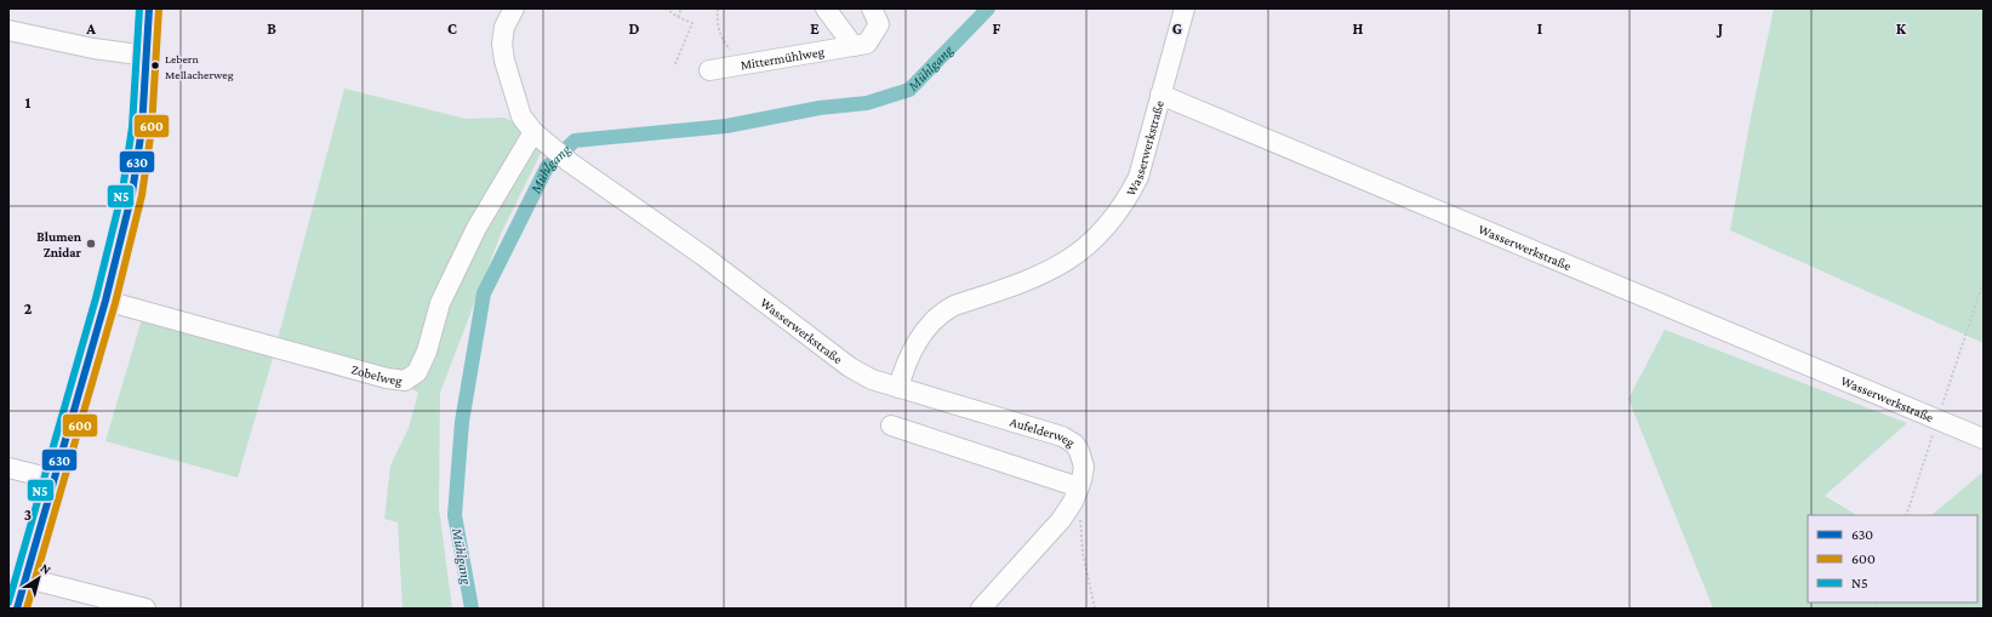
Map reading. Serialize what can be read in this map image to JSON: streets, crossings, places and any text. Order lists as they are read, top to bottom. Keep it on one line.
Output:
{"streets":{"street":["Mittermühlweg","Wasserwerkstraße","Zobelweg","Aufelderweg"]},"crossings":[["Wasserwerkstraße","Zobelweg"],["Wasserwerkstraße","Aufelderweg"]],"water":["Mühlgang"],"places":["Lebern Mellacherweg","Blumen Znidar"],"lines":["transit line 630","transit line 600","transit line N5"],"legend":["630","600","N5"],"north":"top right","grid":{"columns":["A","B","C","D","E","F","G","H","I","J","K"],"rows":["1","2","3"]}}
